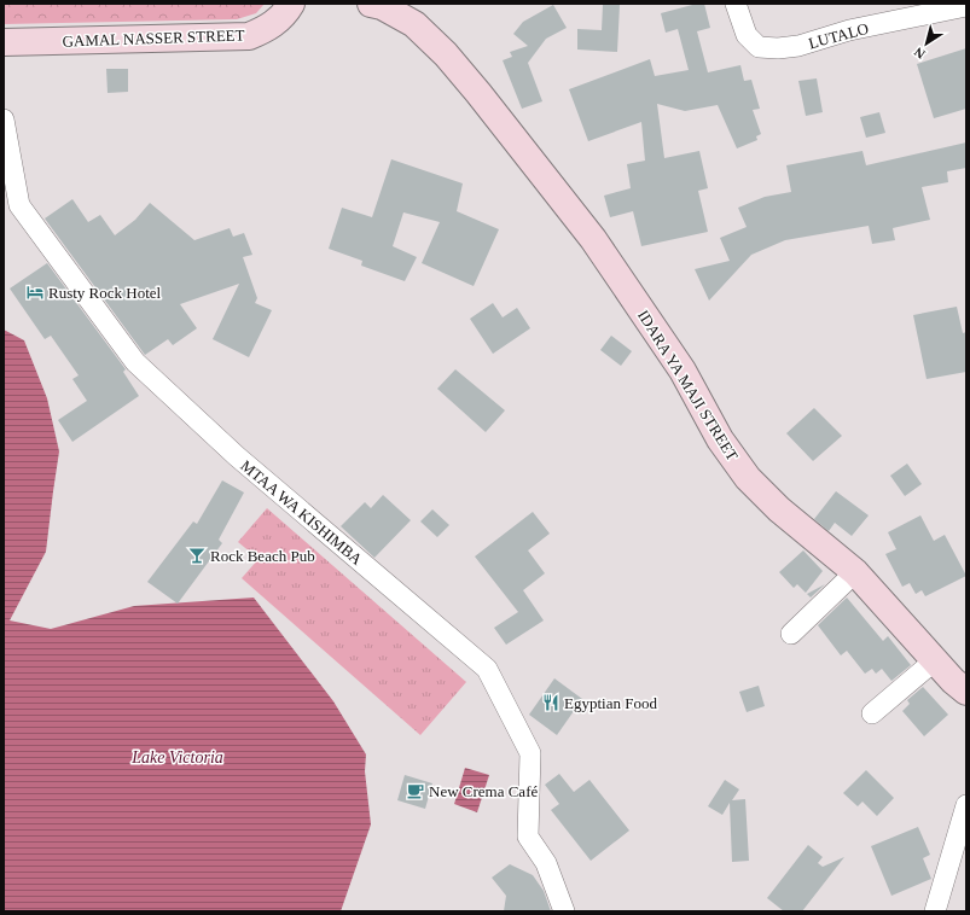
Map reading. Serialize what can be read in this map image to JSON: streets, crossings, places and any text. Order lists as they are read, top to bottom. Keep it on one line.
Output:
{"streets":{"street":["LUTALO","GAMAL NASSER STREET","IDARA YA MAJI STREET","MTAA WA KISHIMBA"]},"water":["Lake Victoria"],"places":{"hotel":["Rusty Rock Hotel"],"bar":["Rock Beach Pub"],"restaurant":["Egyptian Food"],"cafe":["New Crema Café"]},"north":"bottom left"}
